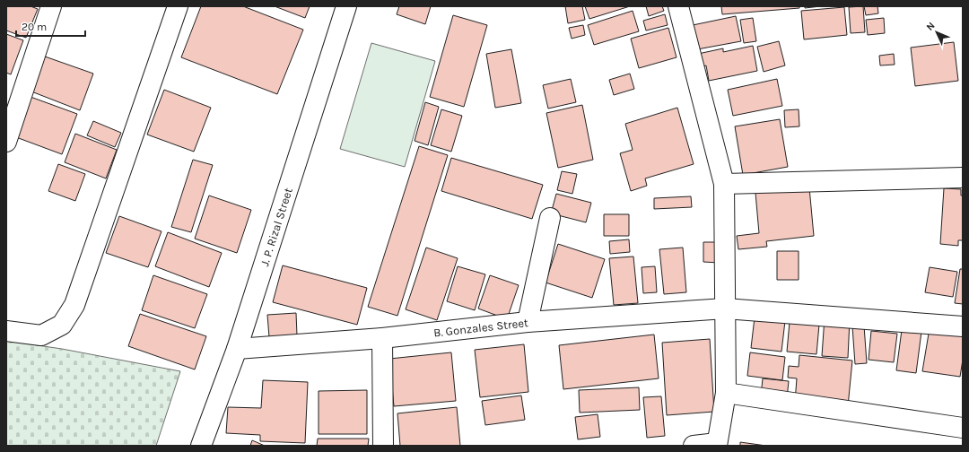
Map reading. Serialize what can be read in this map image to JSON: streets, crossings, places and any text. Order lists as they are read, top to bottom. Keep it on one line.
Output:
{"streets":{"street":["J. P. Rizal Street","B. Gonzales Street"]},"crossings":[["J. P. Rizal Street","B. Gonzales Street"]],"scale_bar":"20 m","north":"top left"}
